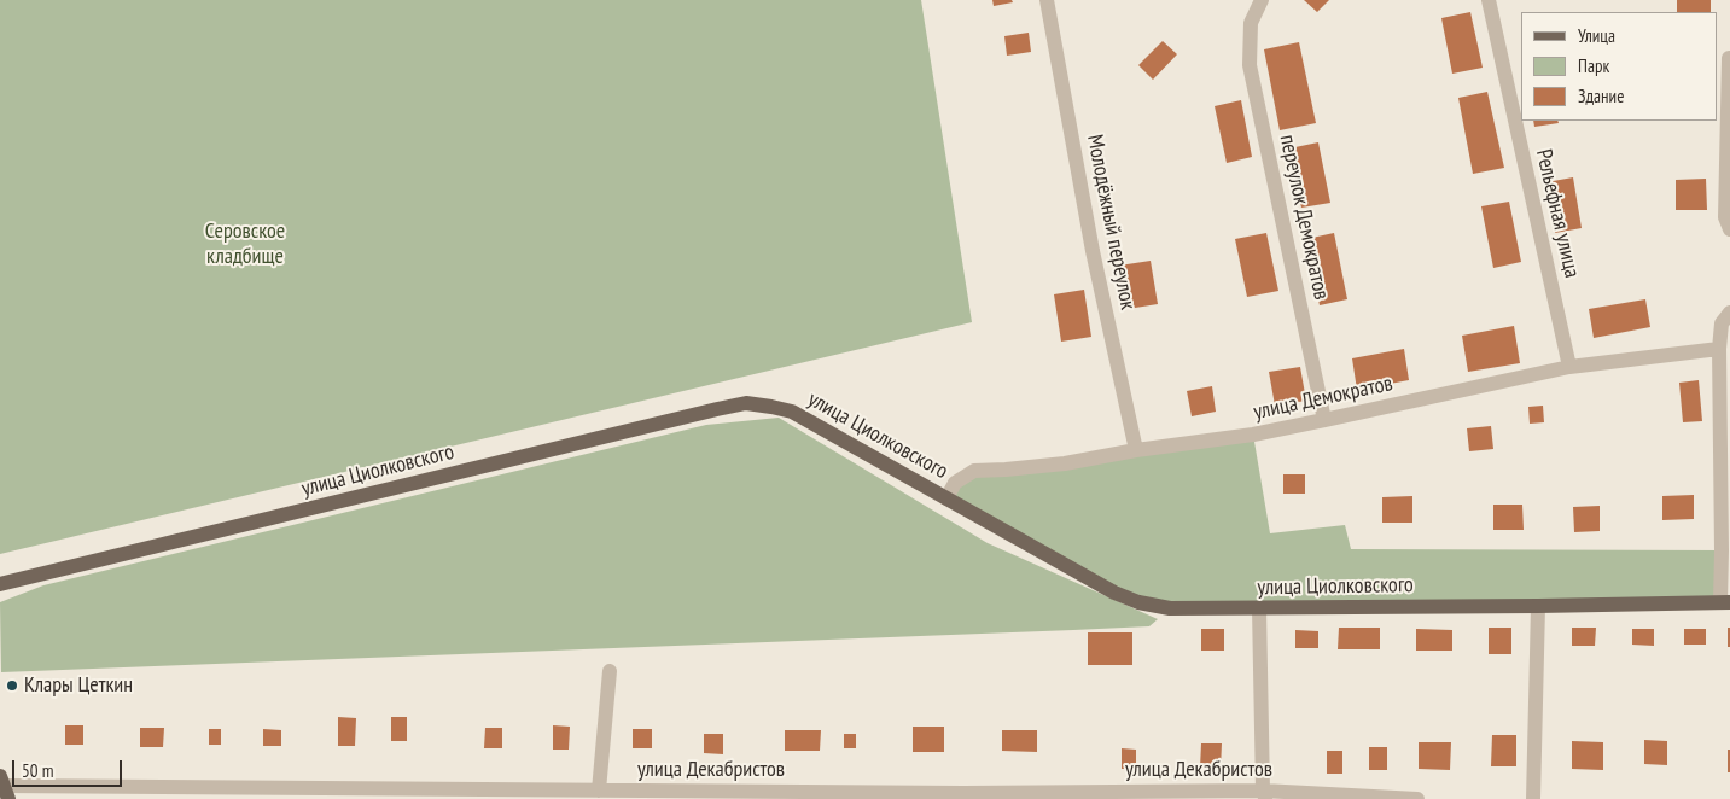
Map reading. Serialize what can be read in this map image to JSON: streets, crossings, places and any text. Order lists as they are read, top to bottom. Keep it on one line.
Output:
{"streets":{"main road":["улица Циолковского"],"street":["Рельефная улица","переулок Демократов","Молодёжный переулок","улица Демократов","улица Декабристов"]},"crossings":[["Рельефная улица","улица Демократов"],["переулок Демократов","улица Демократов"],["Молодёжный переулок","улица Демократов"],["улица Демократов","улица Циолковского"]],"parks":["Серовское кладбище"],"places":["Клары Цеткин"],"legend":["Улица","Парк","Здание"],"scale_bar":"50 m"}
